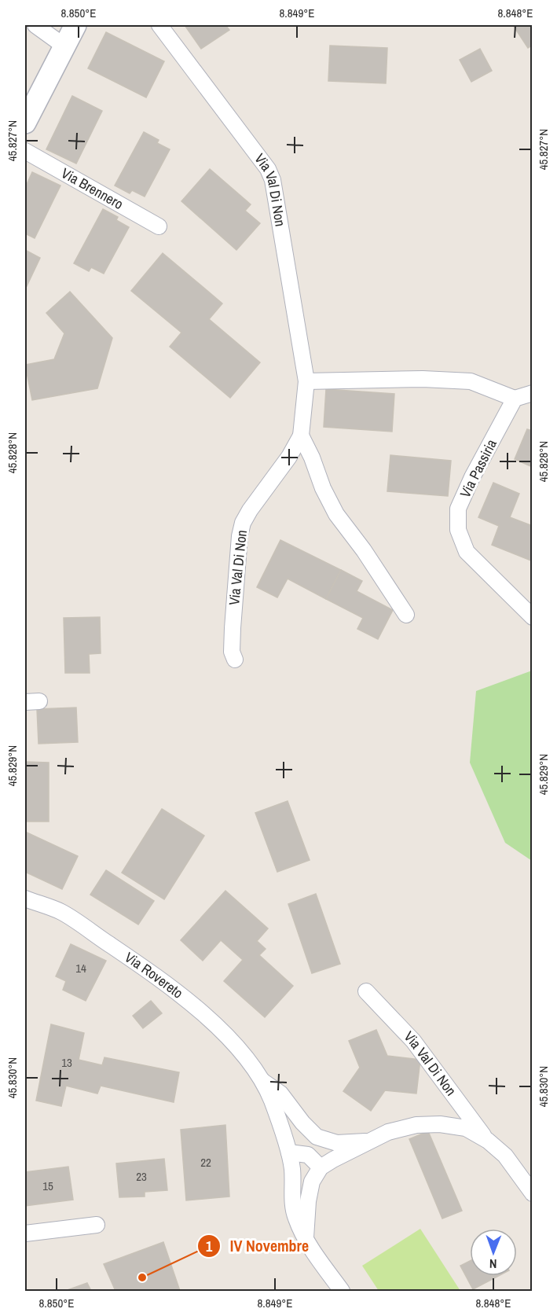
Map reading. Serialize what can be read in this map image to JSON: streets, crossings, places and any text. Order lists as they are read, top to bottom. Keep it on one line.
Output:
{"streets":{"street":["Via Brennero","Via Val Di Non","Via Passiria","Via Rovereto"]},"places":["IV Novembre"],"house_numbers":["14","13","22","23","15"],"north":"bottom","coordinates":["8.850°E","8.849°E","8.848°E","45.827°N","45.828°N","45.829°N","45.830°N"]}
